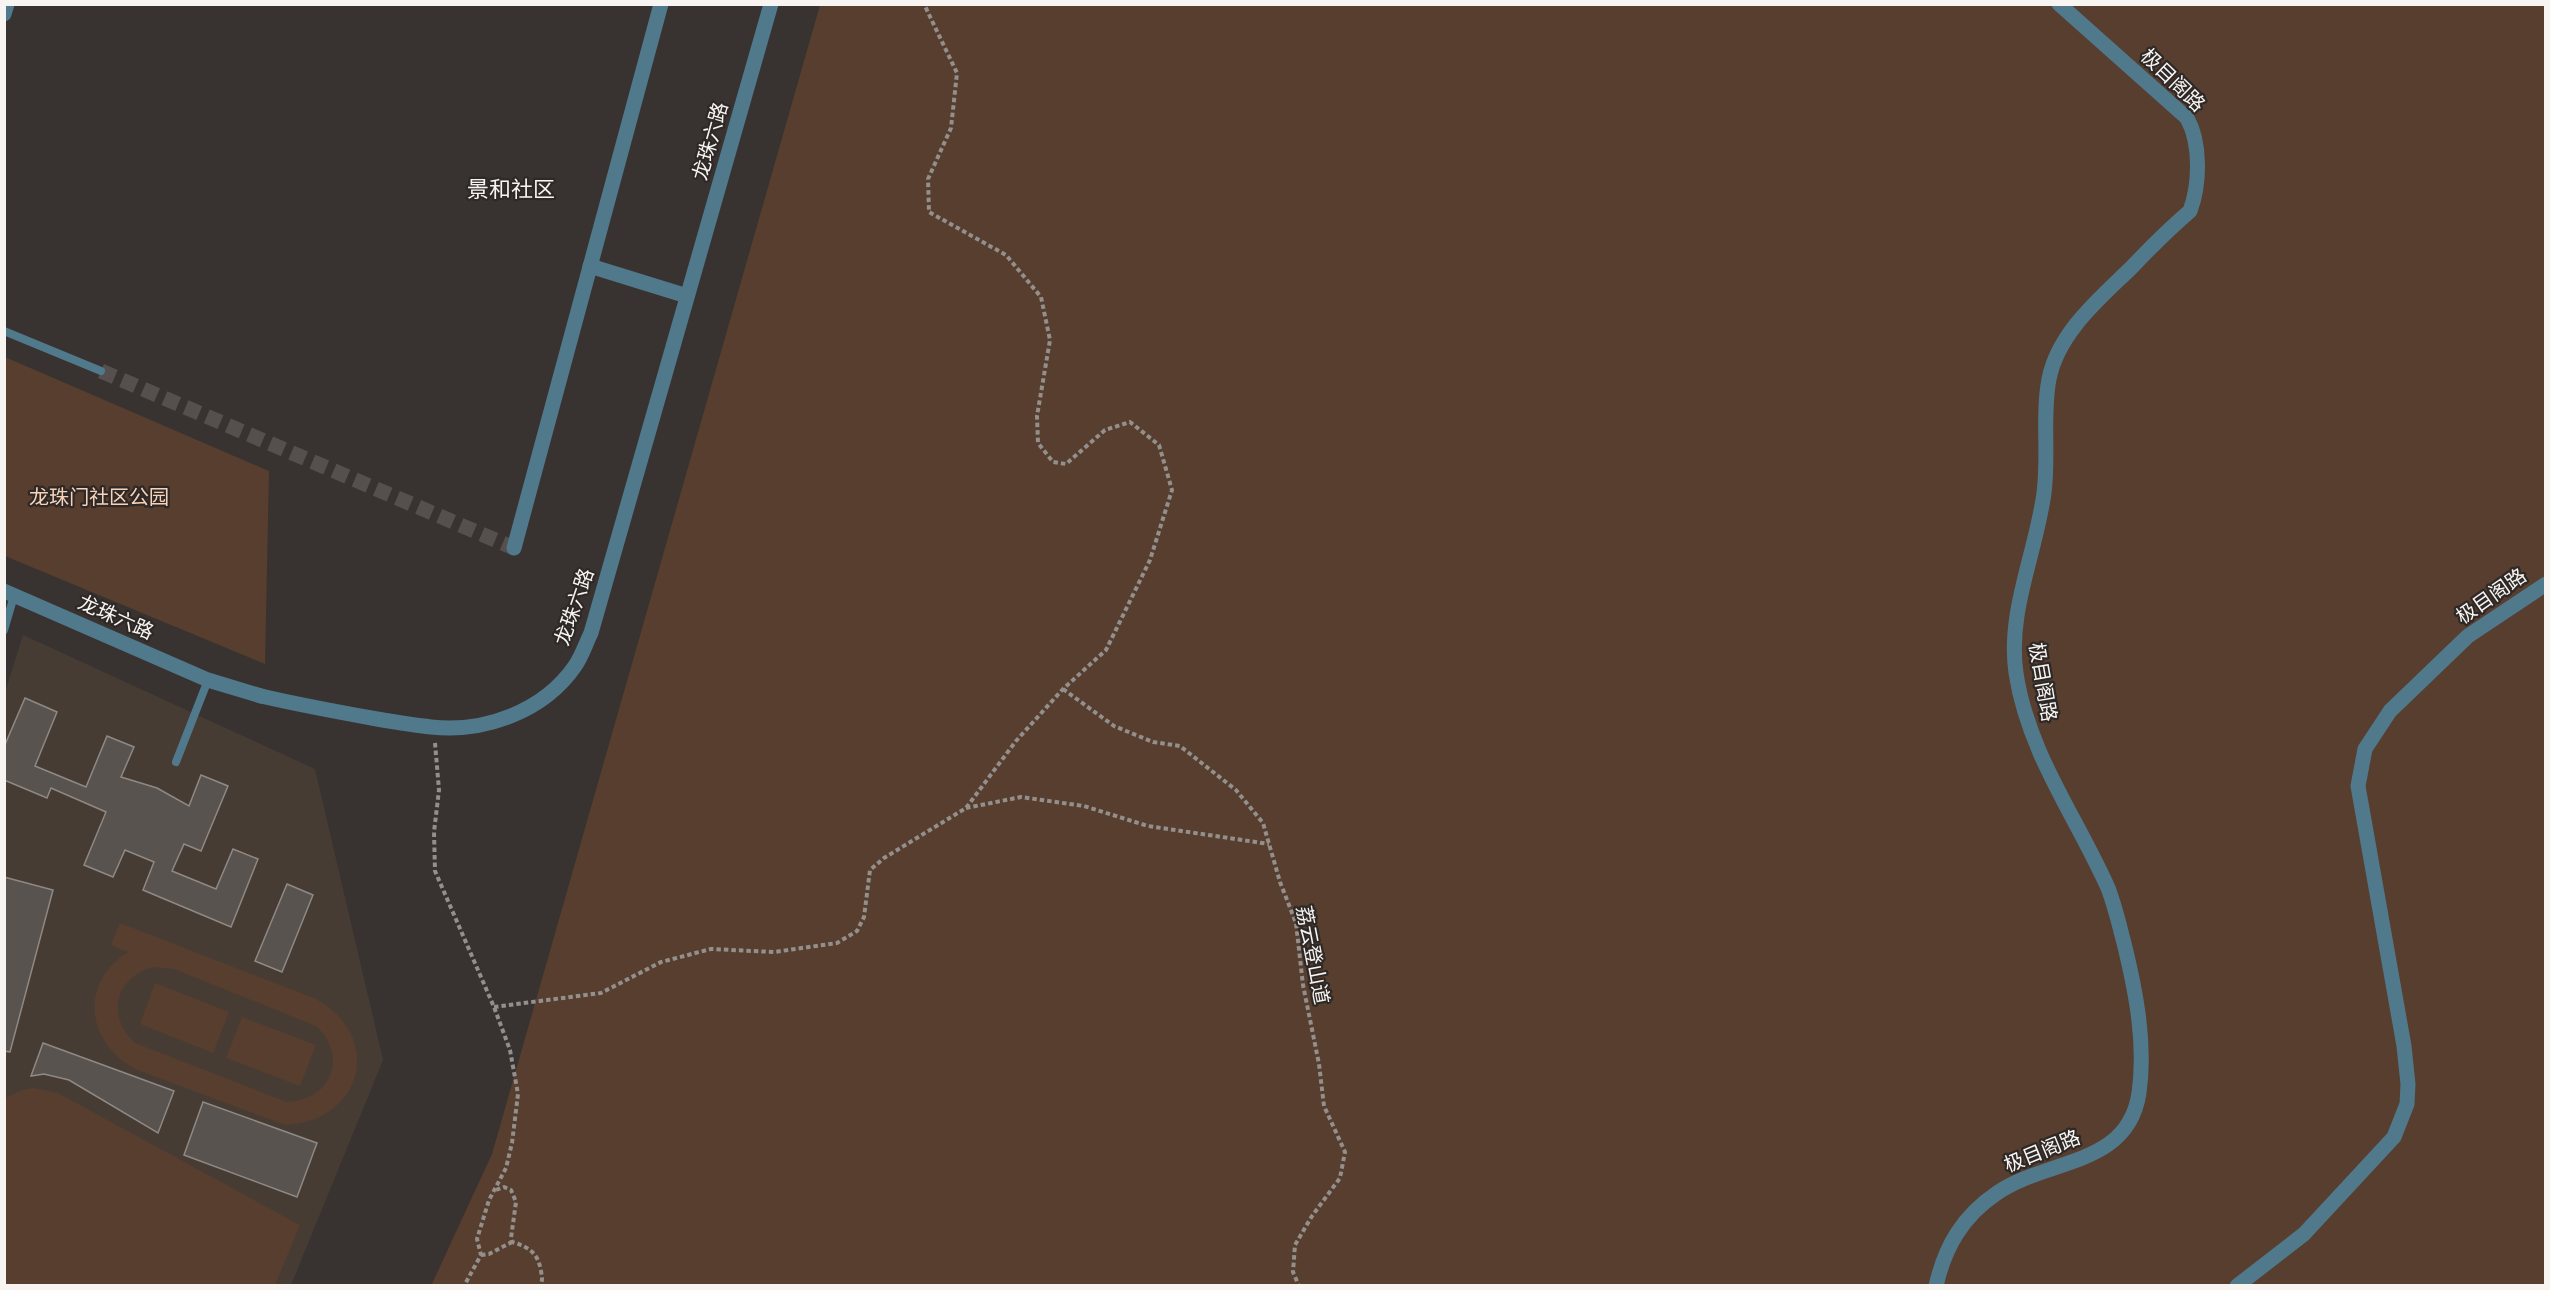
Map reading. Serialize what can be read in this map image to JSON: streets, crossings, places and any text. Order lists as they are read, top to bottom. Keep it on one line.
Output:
{"streets":{"street":["极目阁路","龙珠六路"],"path":["荔云登山道"]},"districts":["景和社区"],"parks":["龙珠门社区公园"]}
